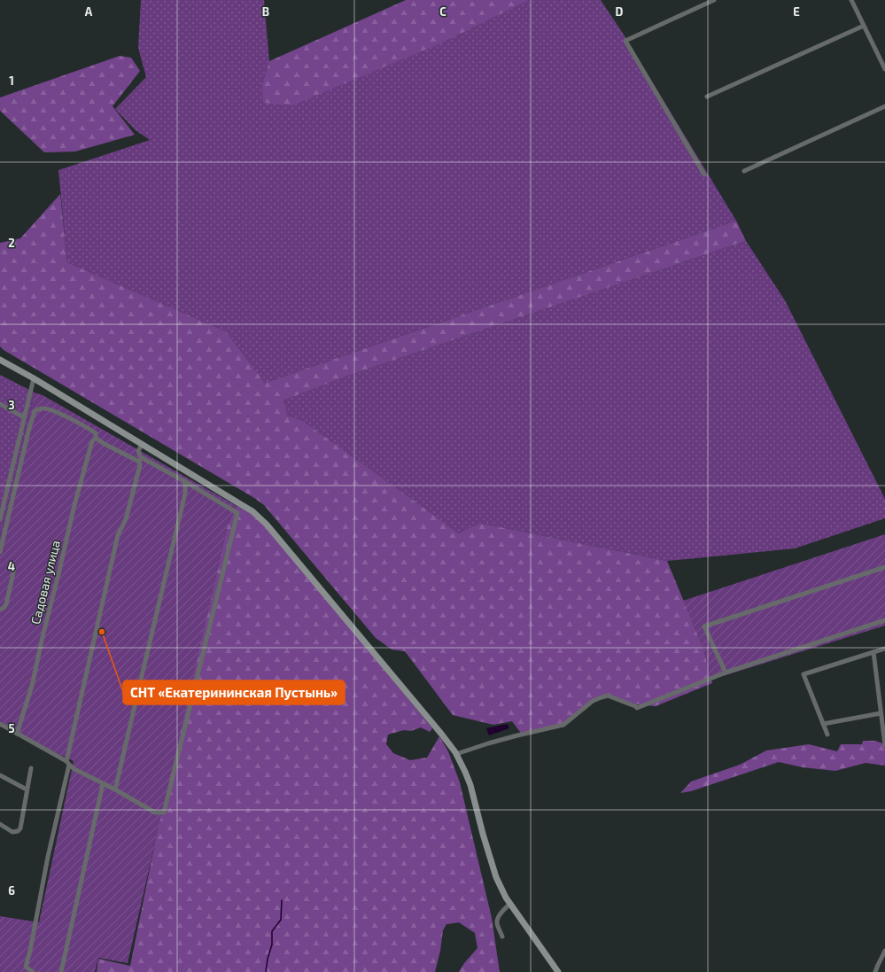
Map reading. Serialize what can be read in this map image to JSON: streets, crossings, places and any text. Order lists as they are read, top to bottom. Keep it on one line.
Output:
{"streets":{"street":["Садовая улица"]},"places":["СНТ «Екатерининская Пустынь»"],"grid":{"columns":["A","B","C","D","E"],"rows":["1","2","3","4","5","6"]}}
